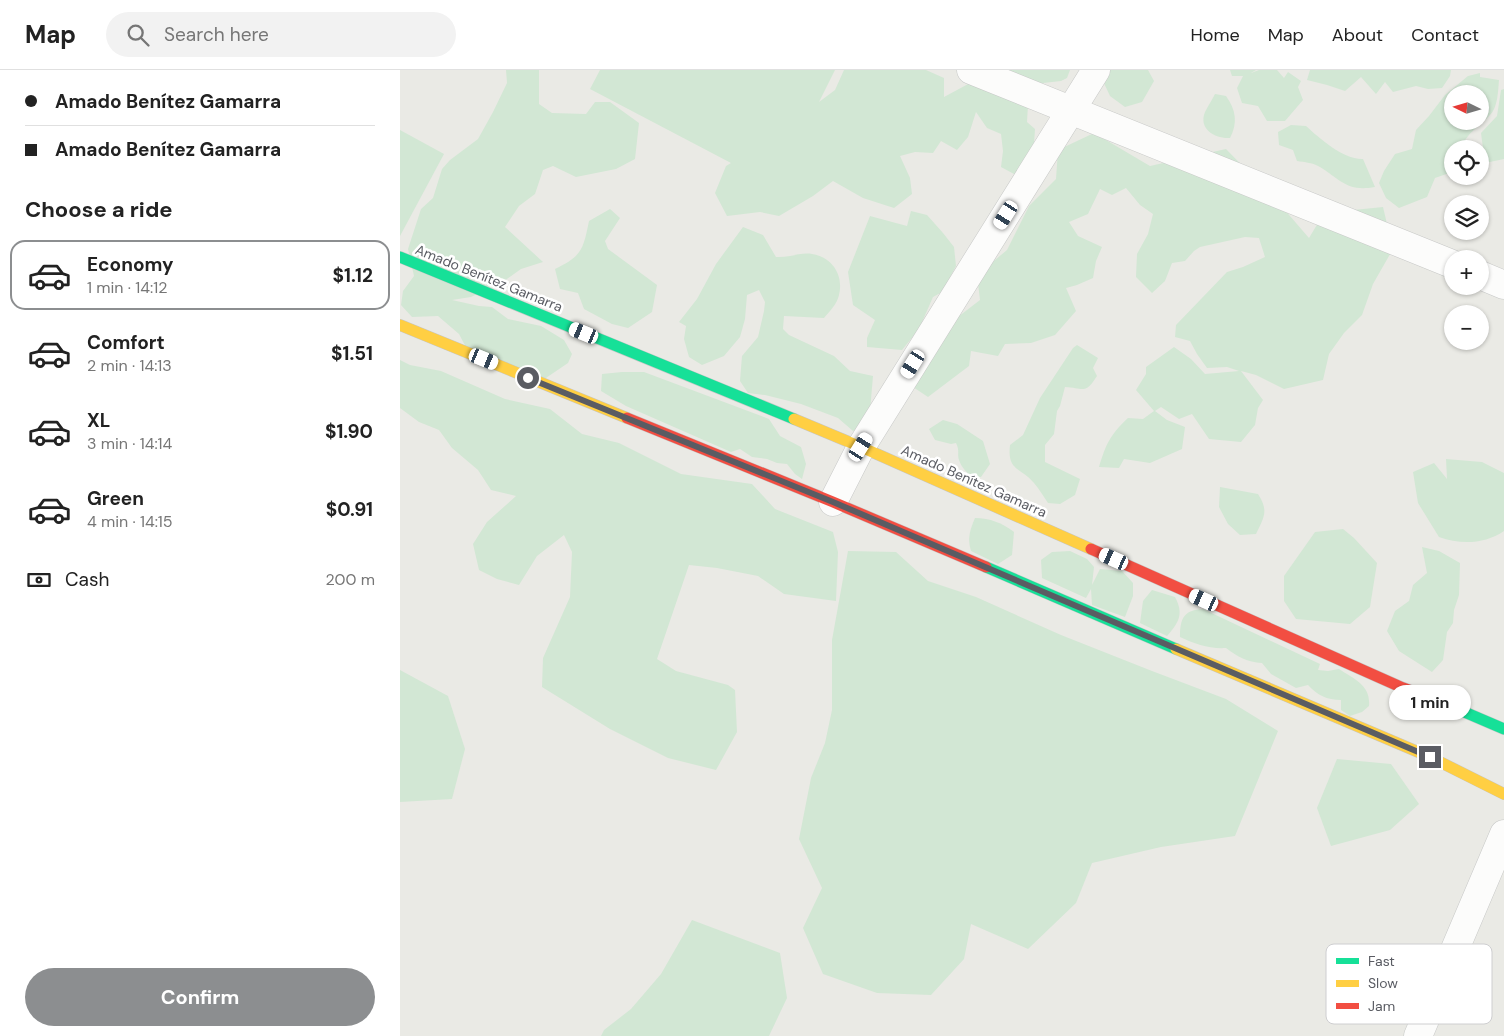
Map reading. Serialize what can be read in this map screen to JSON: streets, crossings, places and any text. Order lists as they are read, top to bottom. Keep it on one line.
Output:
{"streets":{"main road":["Amado Benítez Gamarra"]},"legend":["Fast","Slow","Jam"],"north":"left","page":{"header":"Map","search":"Search here","nav":["Home","Map","About","Contact"],"banner":["Amado Benítez Gamarra","Amado Benítez Gamarra"],"map_buttons":["+","−"],"heading":"Choose a ride","list":[{"name":"Economy","note":"1 min · 14:12","value":"$1.12"},{"name":"Comfort","note":"2 min · 14:13","value":"$1.51"},{"name":"XL","note":"3 min · 14:14","value":"$1.90"},{"name":"Green","note":"4 min · 14:15","value":"$0.91"}],"pay":["Cash","200 m"],"bubble":"1 min","buttons":"Confirm"}}
